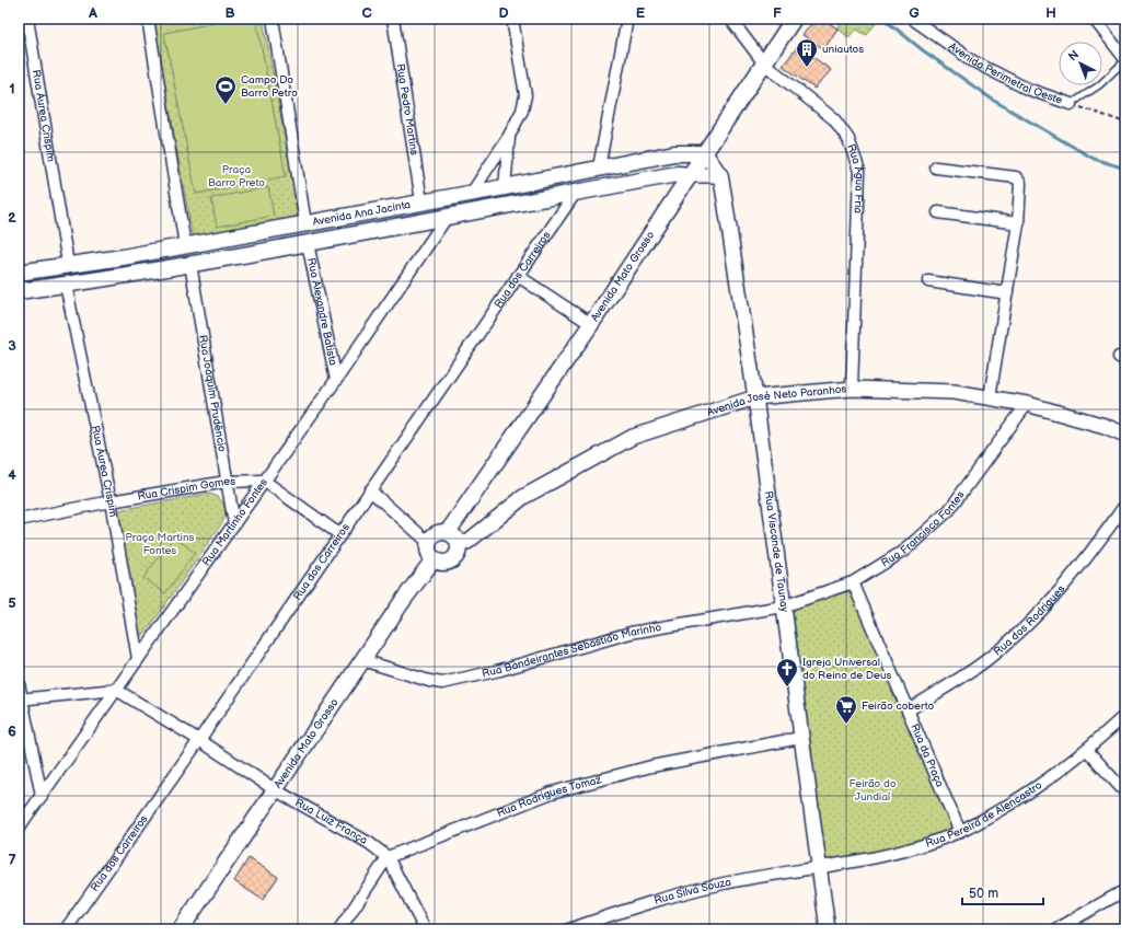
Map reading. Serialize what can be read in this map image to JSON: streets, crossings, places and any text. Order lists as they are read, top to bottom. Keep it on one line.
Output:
{"streets":{"main road":["Avenida Ana Jacinta","Avenida Mato Grosso"],"street":["Avenida Perimetral Oeste","Rua Pedro Martins","Rua Áurea Crispim","Rua Água Fria","Rua dos Carreiros","Rua Alexandre Batista","Rua Joaquim Prudêncio","Avenida José Neto Paranhos","Rua Crispim Gomes","Rua Martinho Fontes","Rua Francisco Fontes","Rua Visconde de Taunay","Rua dos Rodrigues","Rua Bandeirantes Sebastião Marinho","Rua da Praça","Rua Rodrigues Tomaz","Rua Pereira de Alencastro","Rua Luiz França","Rua Silva Souza"]},"crossings":[["Rua Pedro Martins","Avenida Ana Jacinta"],["Rua Áurea Crispim","Avenida Ana Jacinta"],["Rua Áurea Crispim","Rua Crispim Gomes"],["Rua Áurea Crispim","Rua Martinho Fontes"],["Rua Água Fria","Avenida Mato Grosso"],["Rua Água Fria","Avenida José Neto Paranhos"],["Avenida Ana Jacinta","Rua dos Carreiros"],["Avenida Ana Jacinta","Avenida Mato Grosso"],["Avenida Ana Jacinta","Rua Alexandre Batista"],["Avenida Ana Jacinta","Rua Joaquim Prudêncio"],["Avenida Ana Jacinta","Rua Martinho Fontes"],["Avenida Ana Jacinta","Rua Visconde de Taunay"],["Rua dos Carreiros","Rua Luiz França"],["Avenida Mato Grosso","Avenida José Neto Paranhos"],["Avenida Mato Grosso","Rua Visconde de Taunay"],["Avenida Mato Grosso","Rua Bandeirantes Sebastião Marinho"],["Avenida Mato Grosso","Rua Luiz França"],["Rua Alexandre Batista","Rua Martinho Fontes"],["Rua Joaquim Prudêncio","Rua Crispim Gomes"],["Rua Joaquim Prudêncio","Rua Martinho Fontes"],["Avenida José Neto Paranhos","Rua Francisco Fontes"],["Avenida José Neto Paranhos","Rua Visconde de Taunay"],["Rua Crispim Gomes","Rua Martinho Fontes"],["Rua Martinho Fontes","Rua Luiz França"],["Rua Francisco Fontes","Rua Visconde de Taunay"],["Rua Francisco Fontes","Rua Bandeirantes Sebastião Marinho"],["Rua Francisco Fontes","Rua da Praça"],["Rua Visconde de Taunay","Rua Bandeirantes Sebastião Marinho"],["Rua Visconde de Taunay","Rua Rodrigues Tomaz"],["Rua Visconde de Taunay","Rua Pereira de Alencastro"],["Rua Visconde de Taunay","Rua Silva Souza"],["Rua dos Rodrigues","Rua da Praça"],["Rua da Praça","Rua Pereira de Alencastro"],["Rua Rodrigues Tomaz","Rua Luiz França"],["Rua Pereira de Alencastro","Rua Silva Souza"]],"parks":["Praça Barro Preto","Praça Martins Fontes","Feirão do Jundiaí"],"places":{"building":["uniautos"],"sports":["Campo Do Barro Petro"],"church":["Igreja Universal do Reino de Deus"],"supermarket":["Feirão coberto"]},"scale_bar":"50 m","north":"top left","grid":{"columns":["A","B","C","D","E","F","G","H"],"rows":["1","2","3","4","5","6","7"]}}
